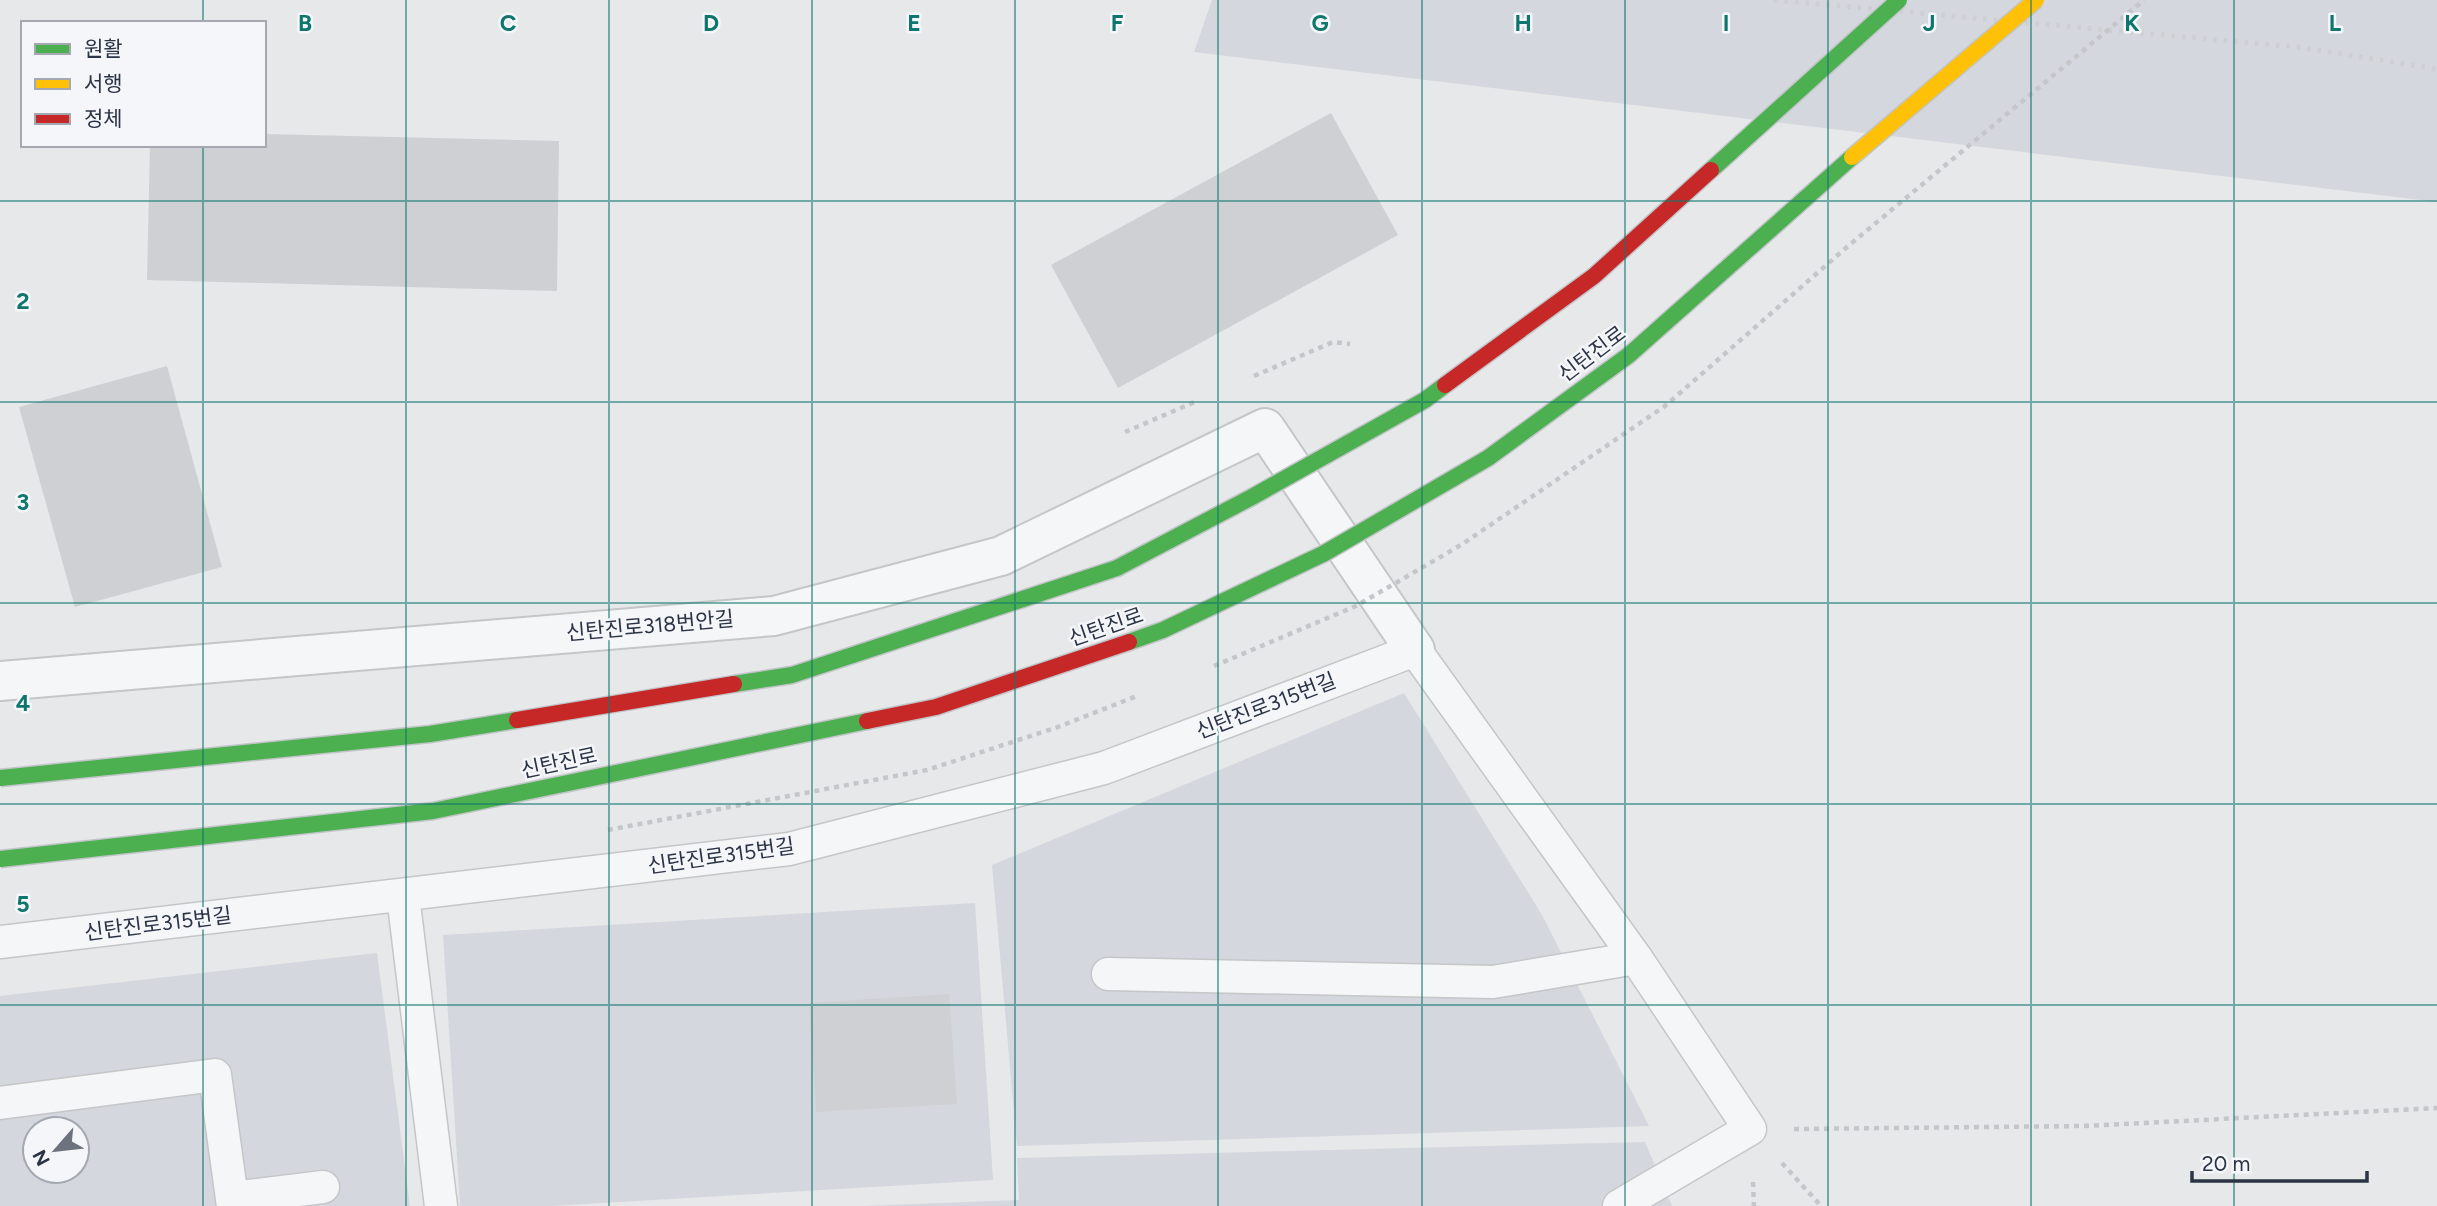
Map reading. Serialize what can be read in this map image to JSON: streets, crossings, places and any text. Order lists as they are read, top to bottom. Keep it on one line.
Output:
{"streets":{"main road":["신탄진로"],"street":["신탄진로318번안길"],"lane":["신탄진로315번길"]},"crossings":[["신탄진로318번안길","신탄진로315번길"]],"legend":["원활","서행","정체"],"scale_bar":"20 m","north":"bottom left","grid":{"columns":["B","C","D","E","F","G","H","I","J","K","L"],"rows":["2","3","4","5"]}}
